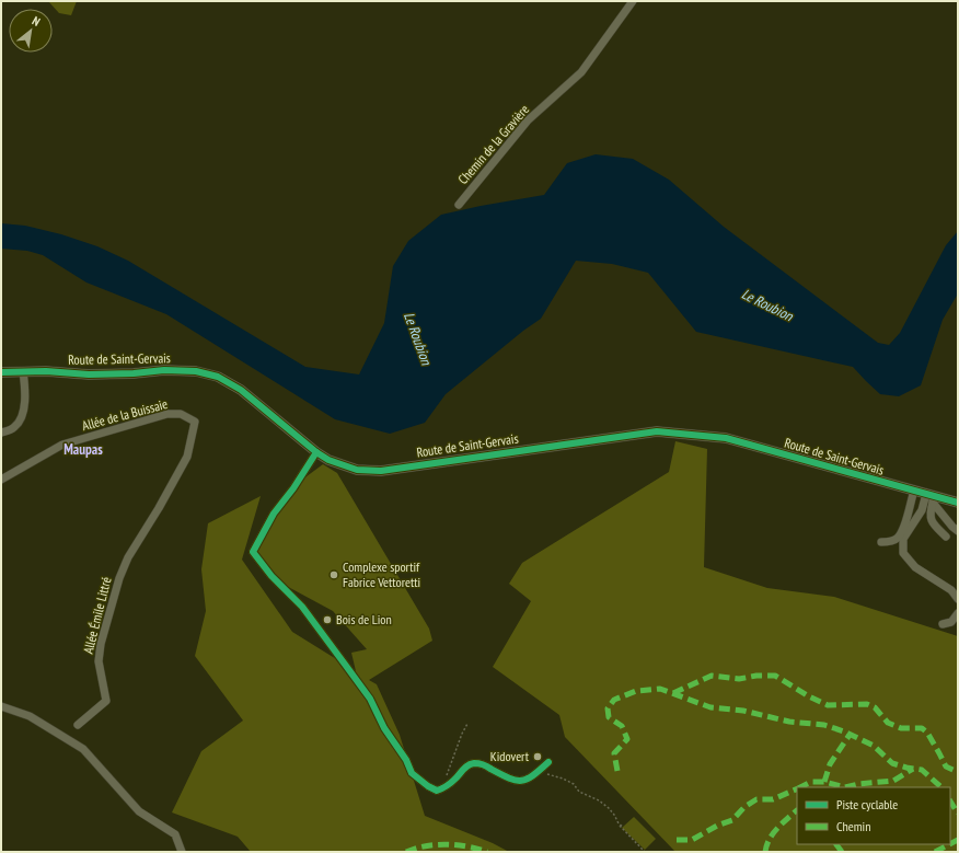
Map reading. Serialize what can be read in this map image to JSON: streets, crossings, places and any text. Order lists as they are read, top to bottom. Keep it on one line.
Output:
{"streets":{"street":["Chemin de la Gravière","Route de Saint-Gervais","Allée de la Buissaie","Allée Émile Littré"]},"crossings":[["Allée de la Buissaie","Allée Émile Littré"]],"districts":["Maupas"],"water":["Le Roubion"],"places":["Complexe sportif Fabrice Vettoretti","Bois de Lion","Kidovert"],"legend":["Piste cyclable","Chemin"],"north":"top right"}
